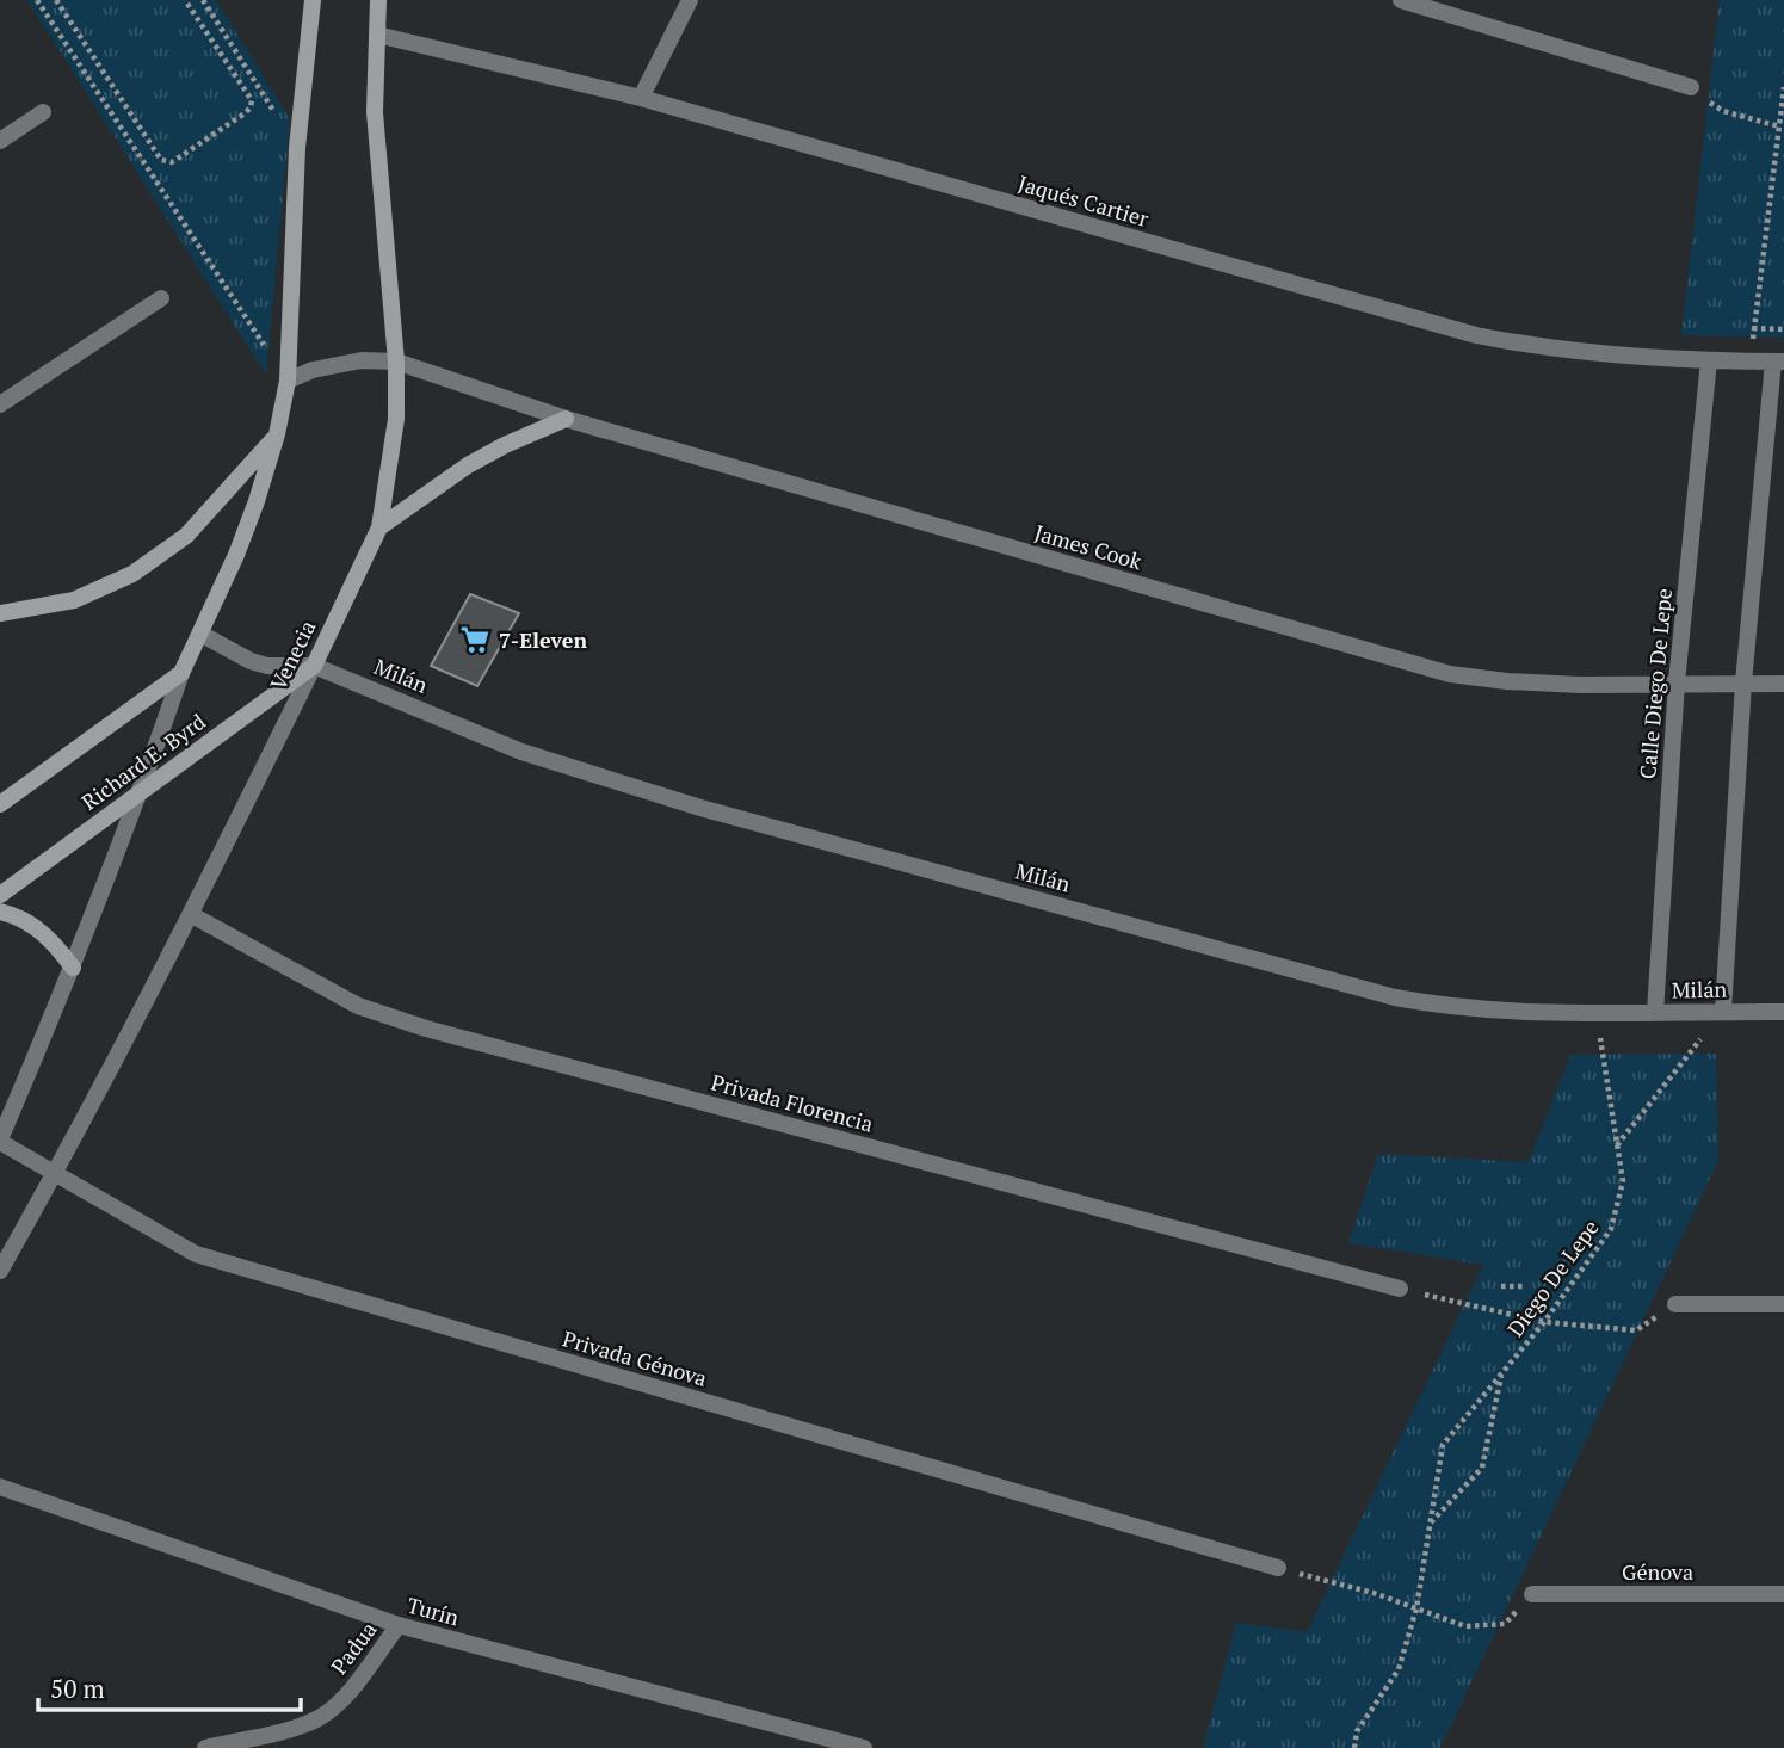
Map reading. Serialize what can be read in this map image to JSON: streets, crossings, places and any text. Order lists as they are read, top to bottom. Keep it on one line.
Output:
{"streets":{"street":["Jaqués Cartier","James Cook","Venecia","Milán","Calle Diego De Lepe","Richard E. Byrd","Privada Florencia","Privada Génova","Génova","Turín","Padua"],"path":["Diego De Lepe"]},"crossings":[["Jaqués Cartier","Venecia"],["Jaqués Cartier","Calle Diego De Lepe"],["James Cook","Venecia"],["James Cook","Calle Diego De Lepe"],["Venecia","Milán"],["Venecia","Richard E. Byrd"],["Venecia","Privada Florencia"],["Venecia","Privada Génova"],["Milán","Calle Diego De Lepe"],["Milán","Richard E. Byrd"],["Milán","Diego De Lepe"],["Turín","Padua"]],"places":{"supermarket":["7-Eleven"]},"scale_bar":"50 m"}
